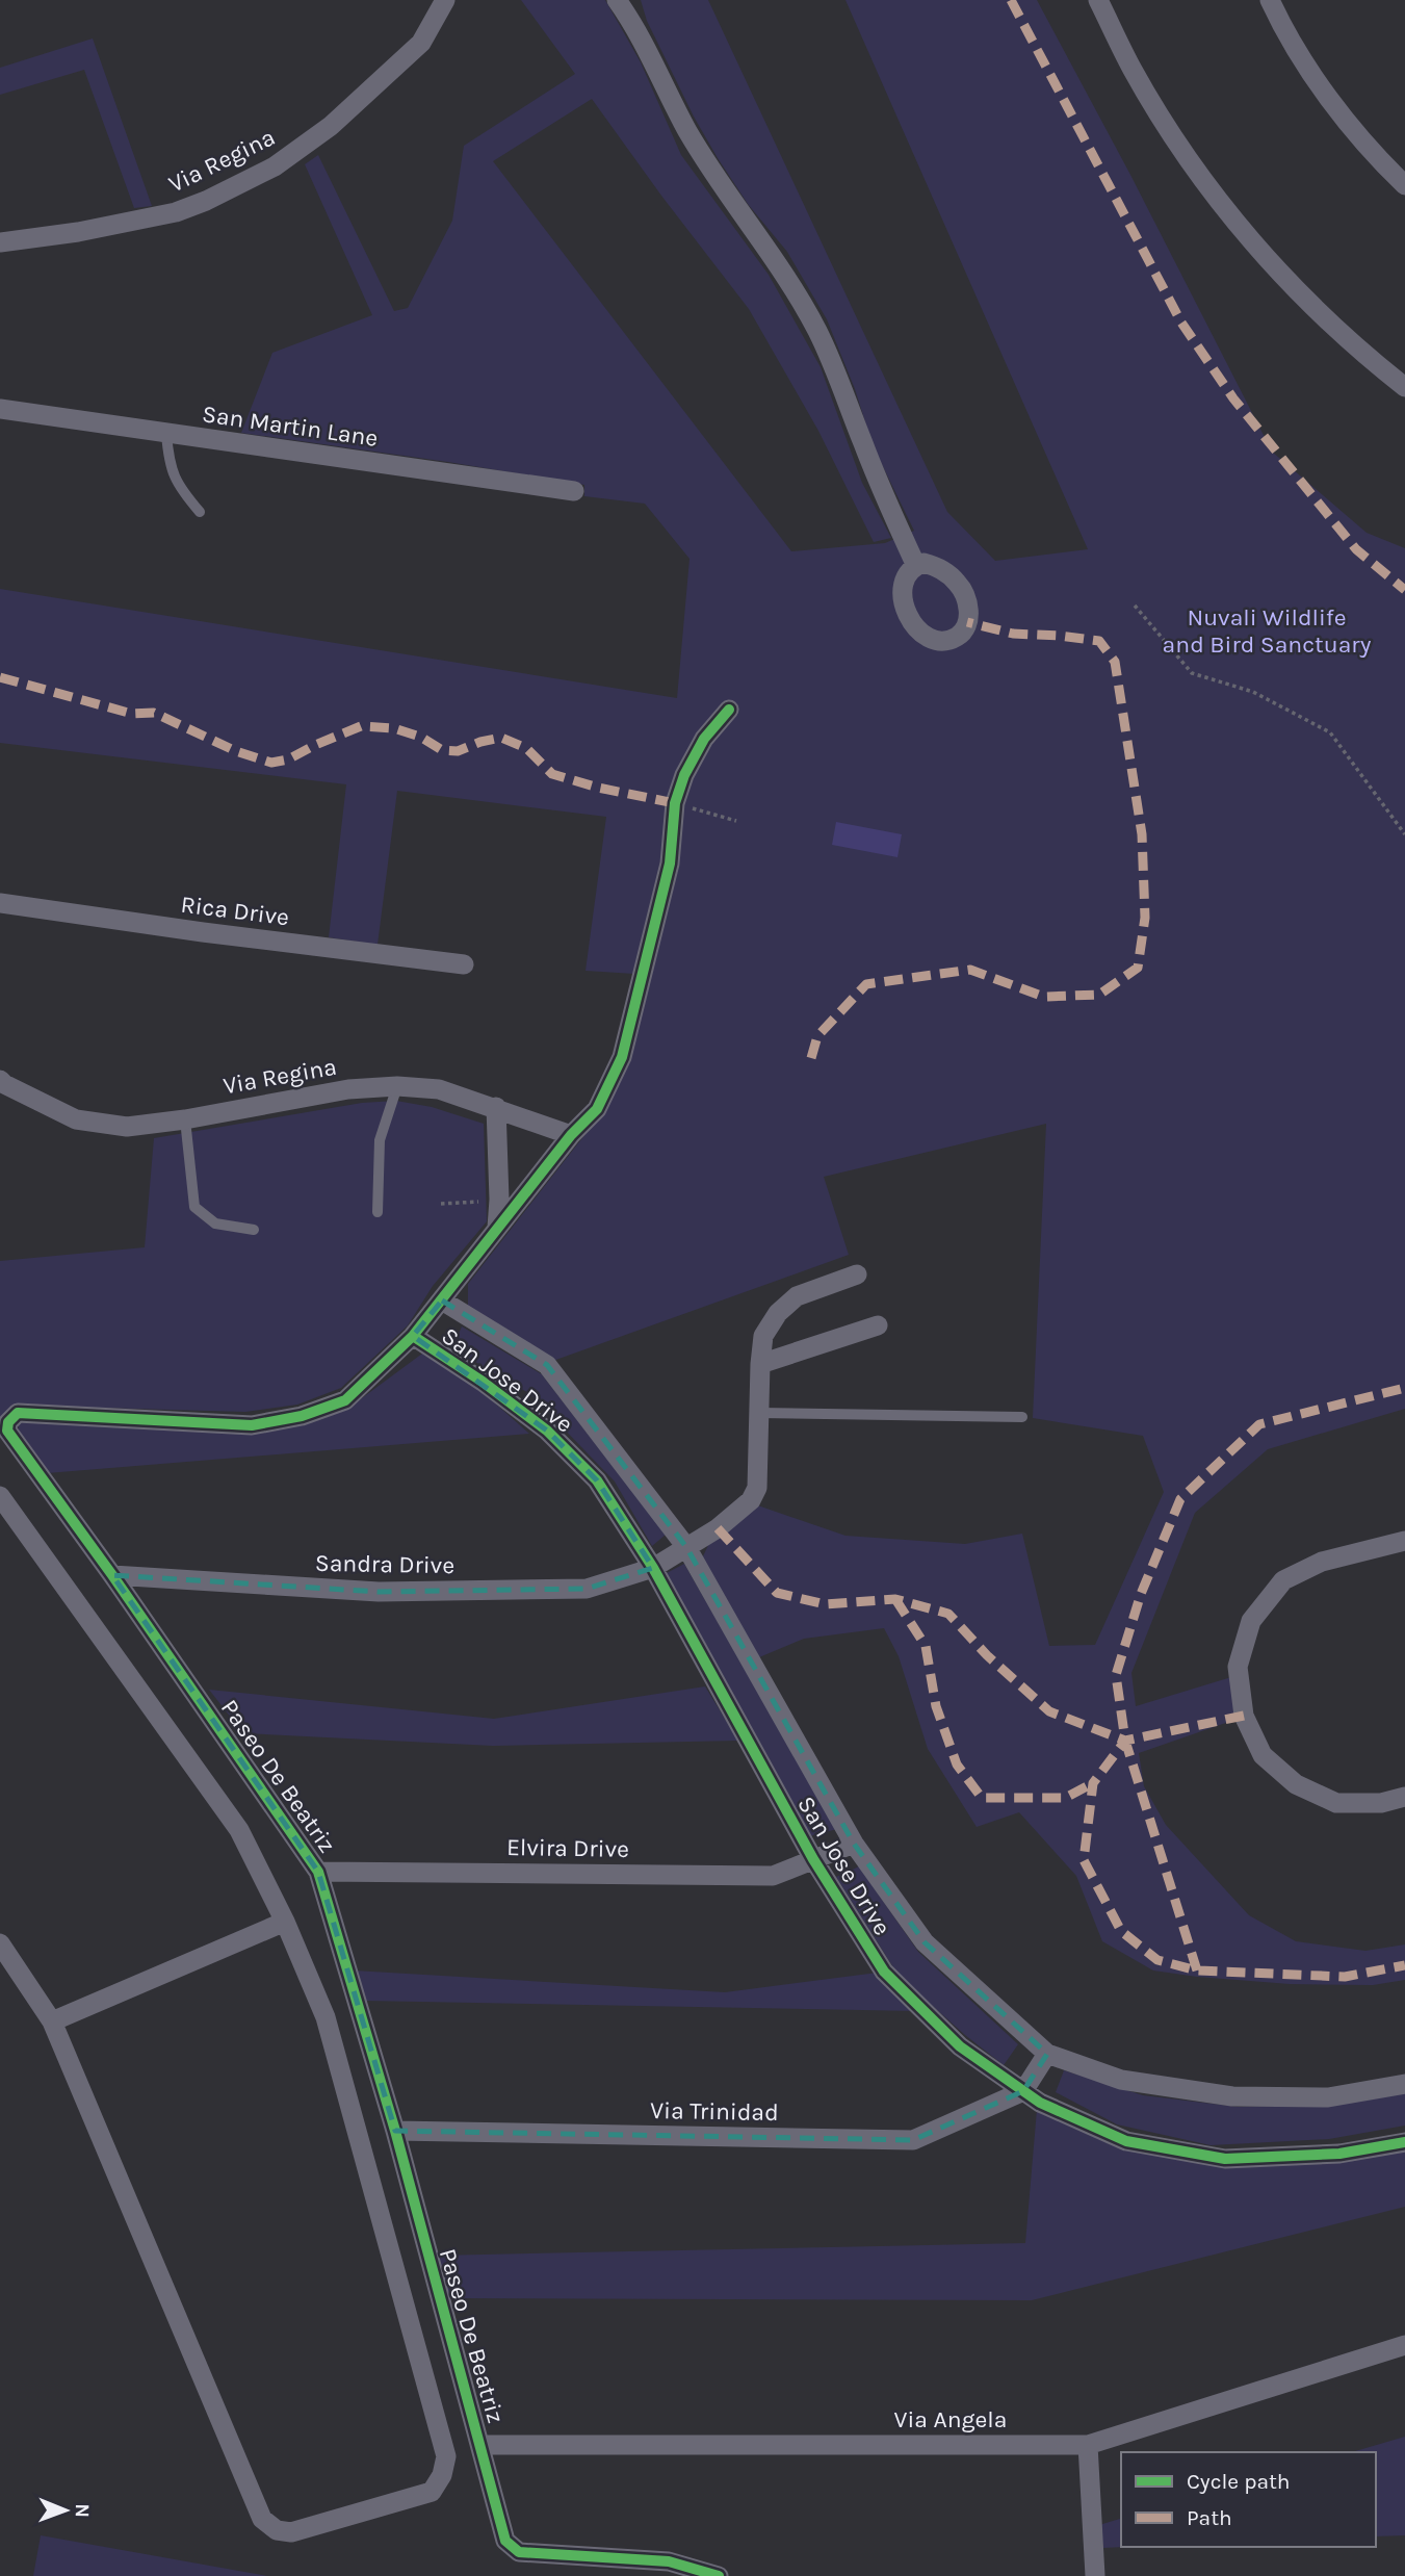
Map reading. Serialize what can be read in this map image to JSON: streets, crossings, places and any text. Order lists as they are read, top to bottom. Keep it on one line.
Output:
{"streets":{"street":["Via Regina","San Martin Lane","Rica Drive","San Jose Drive","Sandra Drive","Paseo De Beatriz","Elvira Drive","Via Trinidad","Via Angela"]},"crossings":[["San Jose Drive","Sandra Drive"],["San Jose Drive","Paseo De Beatriz"],["San Jose Drive","Elvira Drive"],["San Jose Drive","Via Trinidad"],["Sandra Drive","Paseo De Beatriz"],["Paseo De Beatriz","Elvira Drive"],["Paseo De Beatriz","Via Trinidad"],["Paseo De Beatriz","Via Angela"]],"parks":["Nuvali Wildlife and Bird Sanctuary"],"legend":["Cycle path","Path"],"north":"right"}
